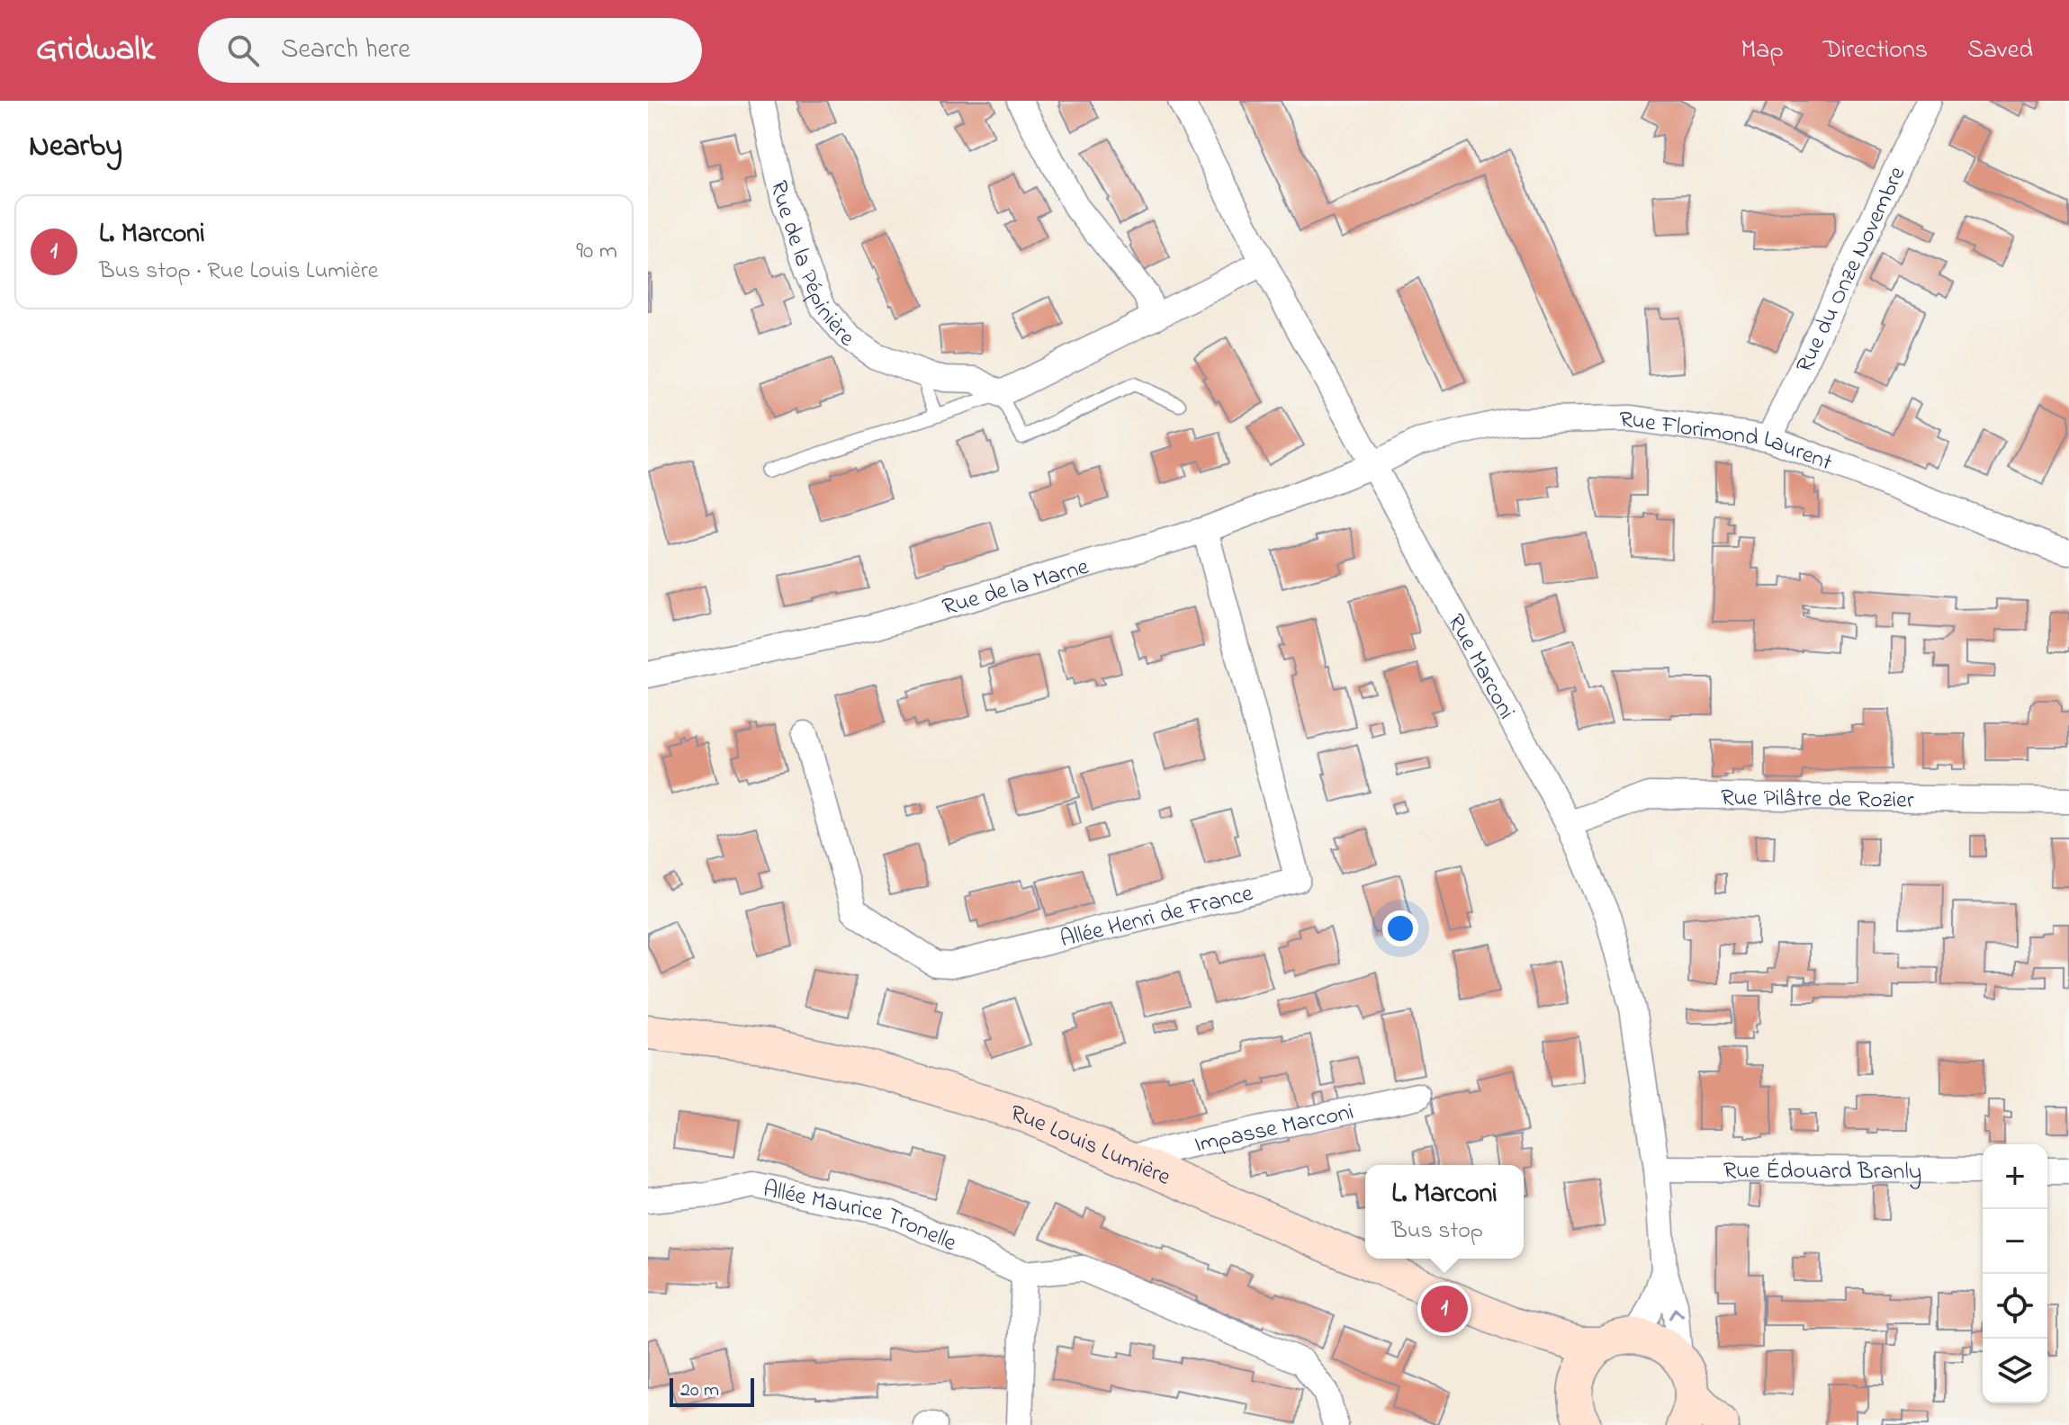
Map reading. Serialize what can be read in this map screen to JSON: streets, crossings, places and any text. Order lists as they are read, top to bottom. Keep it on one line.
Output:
{"streets":{"main road":["Rue Louis Lumière"],"street":["Rue de la Pépinière","Rue du Onze Novembre","Rue Florimond Laurent","Rue de la Marne","Rue Marconi","Rue Pilâtre de Rozier","Allée Henri de France","Impasse Marconi","Rue Édouard Branly","Allée Maurice Tronelle"]},"crossings":[["Rue du Onze Novembre","Rue Florimond Laurent"],["Rue Florimond Laurent","Rue de la Marne"],["Rue Florimond Laurent","Rue Marconi"],["Rue de la Marne","Rue Marconi"],["Rue de la Marne","Allée Henri de France"],["Rue Marconi","Rue Pilâtre de Rozier"],["Rue Marconi","Rue Louis Lumière"],["Rue Marconi","Rue Édouard Branly"],["Impasse Marconi","Rue Louis Lumière"]],"scale_bar":"20 m","page":{"header":"Gridwalk","search":"Search here","nav":["Map","Directions","Saved"],"heading":"Nearby","list":[{"mark":"1","name":"L. Marconi","note":"Bus stop · Rue Louis Lumière","value":"90 m"}],"map_buttons":["+","−"],"popup":["L. Marconi","Bus stop"],"pins":"1","scale":"20 m"}}
